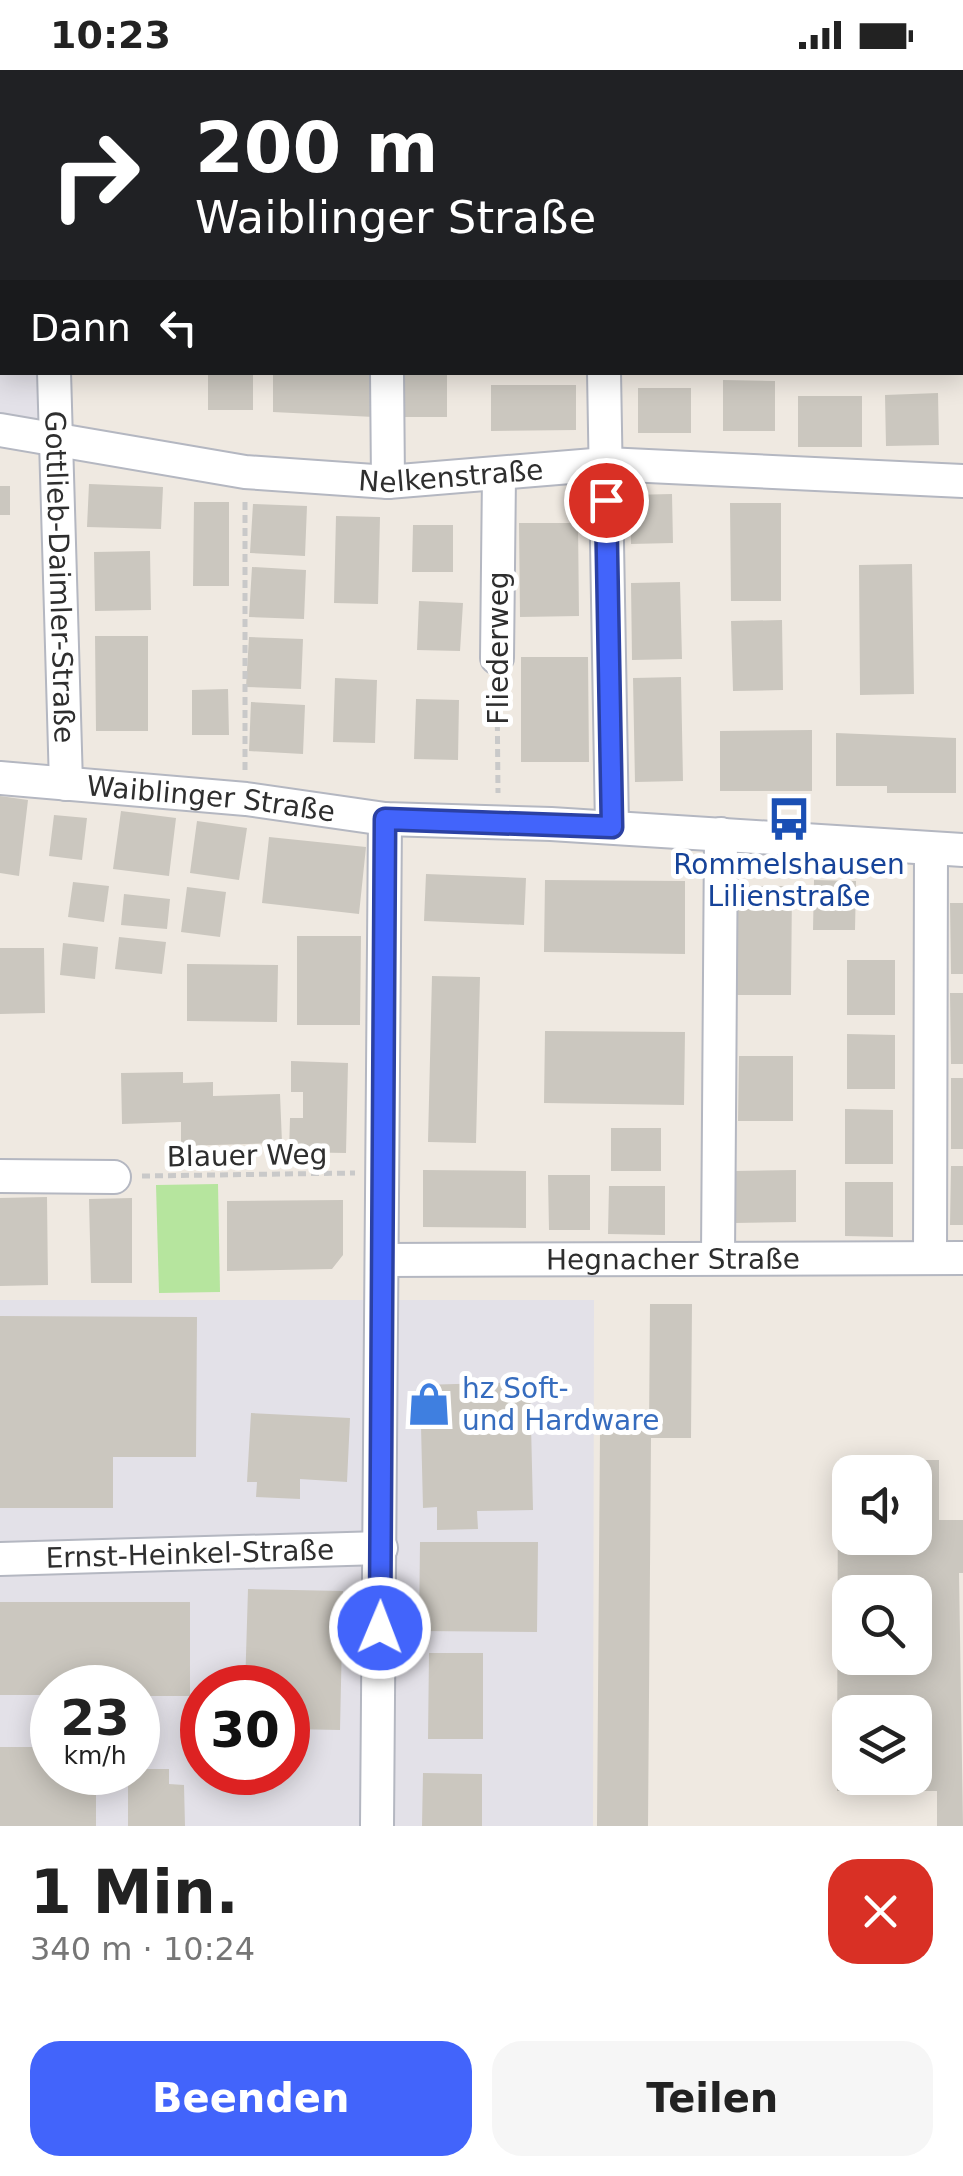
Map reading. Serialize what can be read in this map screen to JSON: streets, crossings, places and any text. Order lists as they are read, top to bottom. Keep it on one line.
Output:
{"streets":{"street":["Nelkenstraße","Gottlieb-Daimler-Straße","Fliederweg","Waiblinger Straße","Hegnacher Straße","Ernst-Heinkel-Straße"],"path":["Blauer Weg"]},"crossings":[["Nelkenstraße","Gottlieb-Daimler-Straße"],["Nelkenstraße","Fliederweg"],["Gottlieb-Daimler-Straße","Waiblinger Straße"],["Fliederweg","Waiblinger Straße"],["Waiblinger Straße","Hegnacher Straße"]],"places":{"bus stop":["Rommelshausen Lilienstraße"],"shop":["hz Soft- und Hardware"]},"page":{"status":"10:23","turn":["200 m","Waiblinger Straße"],"then":"Dann","speed":"23 km/h","limit":"30","heading":["1 Min.","340 m · 10:24"],"buttons":["Beenden","Teilen"]}}
